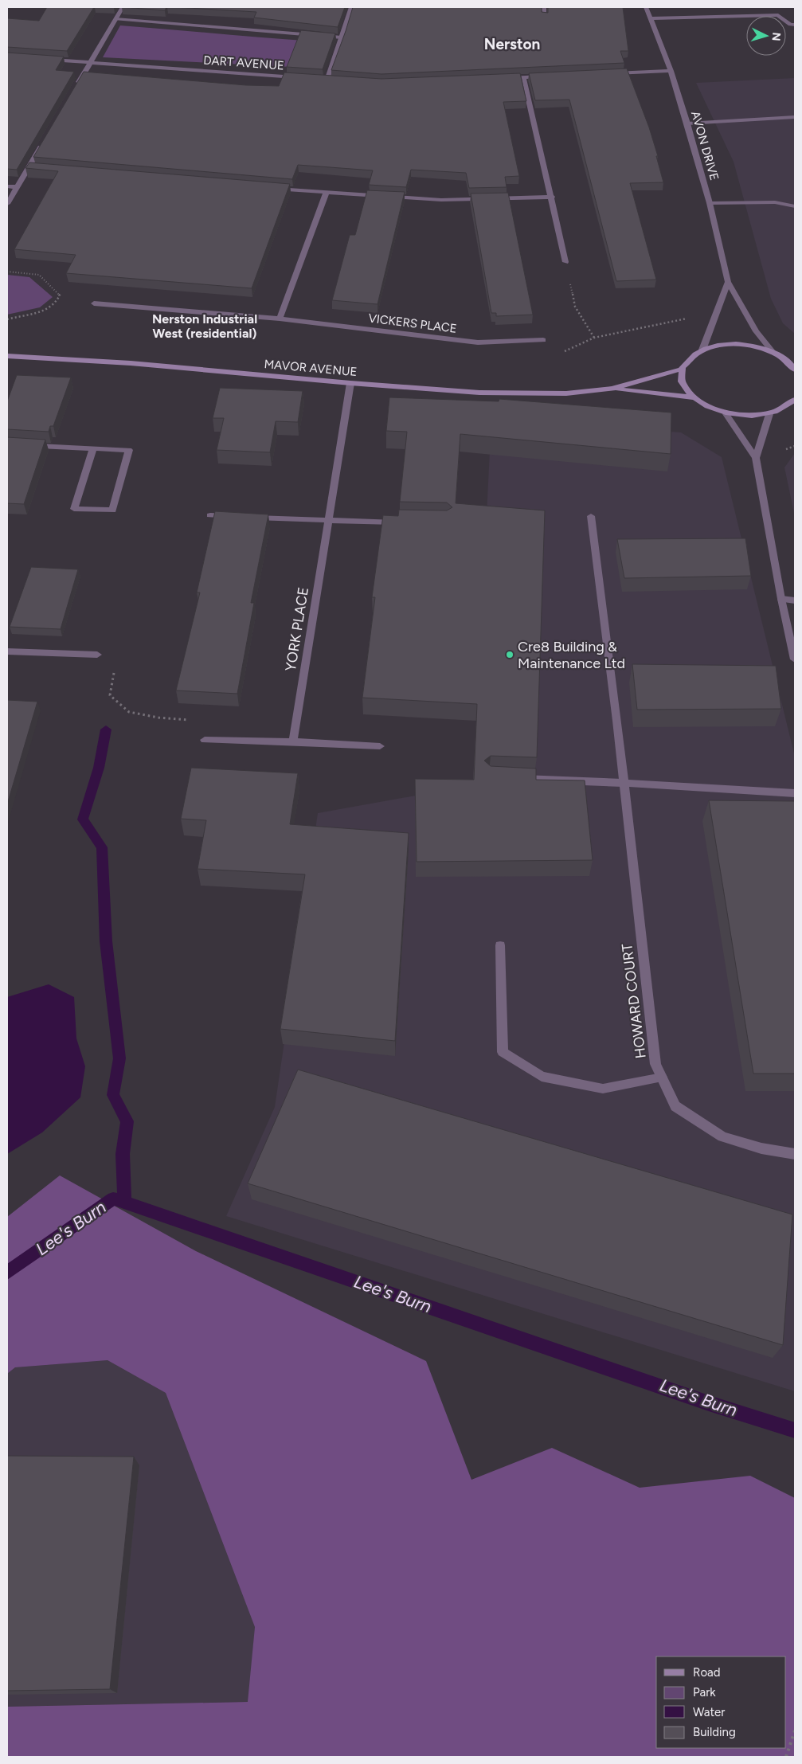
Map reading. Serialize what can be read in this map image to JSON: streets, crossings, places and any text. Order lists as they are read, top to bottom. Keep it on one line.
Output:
{"streets":{"street":["DART AVENUE","AVON DRIVE","VICKERS PLACE","MAVOR AVENUE","YORK PLACE","HOWARD COURT"]},"crossings":[["MAVOR AVENUE","YORK PLACE"]],"districts":["Nerston","Nerston Industrial West (residential)"],"water":["Lee's Burn"],"places":["Cre8 Building & Maintenance Ltd"],"legend":["Road","Park","Water","Building"],"north":"right"}
